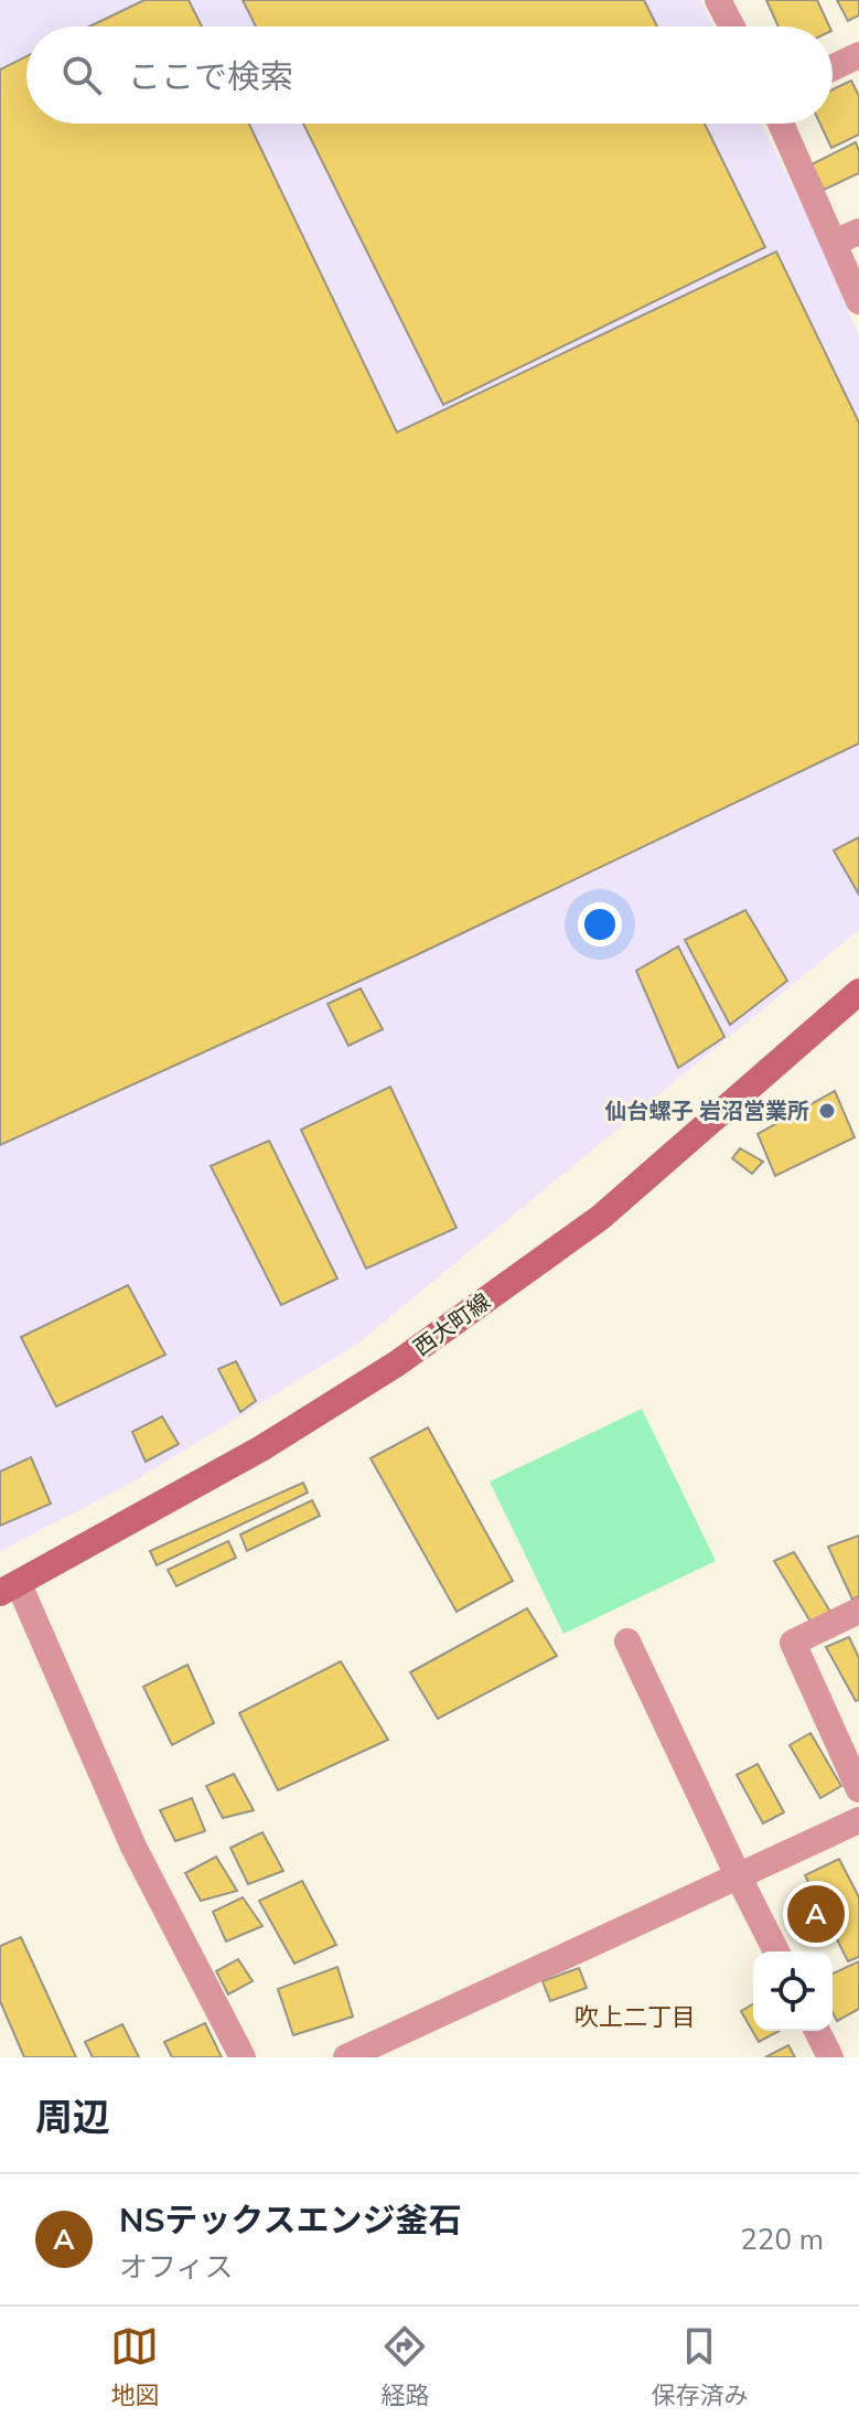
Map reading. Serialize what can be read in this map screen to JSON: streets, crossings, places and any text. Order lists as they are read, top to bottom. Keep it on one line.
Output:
{"streets":{"street":["西大町線"]},"districts":["吹上二丁目"],"places":["仙台螺子 岩沼営業所"],"page":{"search":"ここで検索","pins":"A","heading":"周辺","list":[{"mark":"A","name":"NSテックスエンジ釜石","note":"オフィス","value":"220 m"}],"nav":["地図","経路","保存済み"]}}
